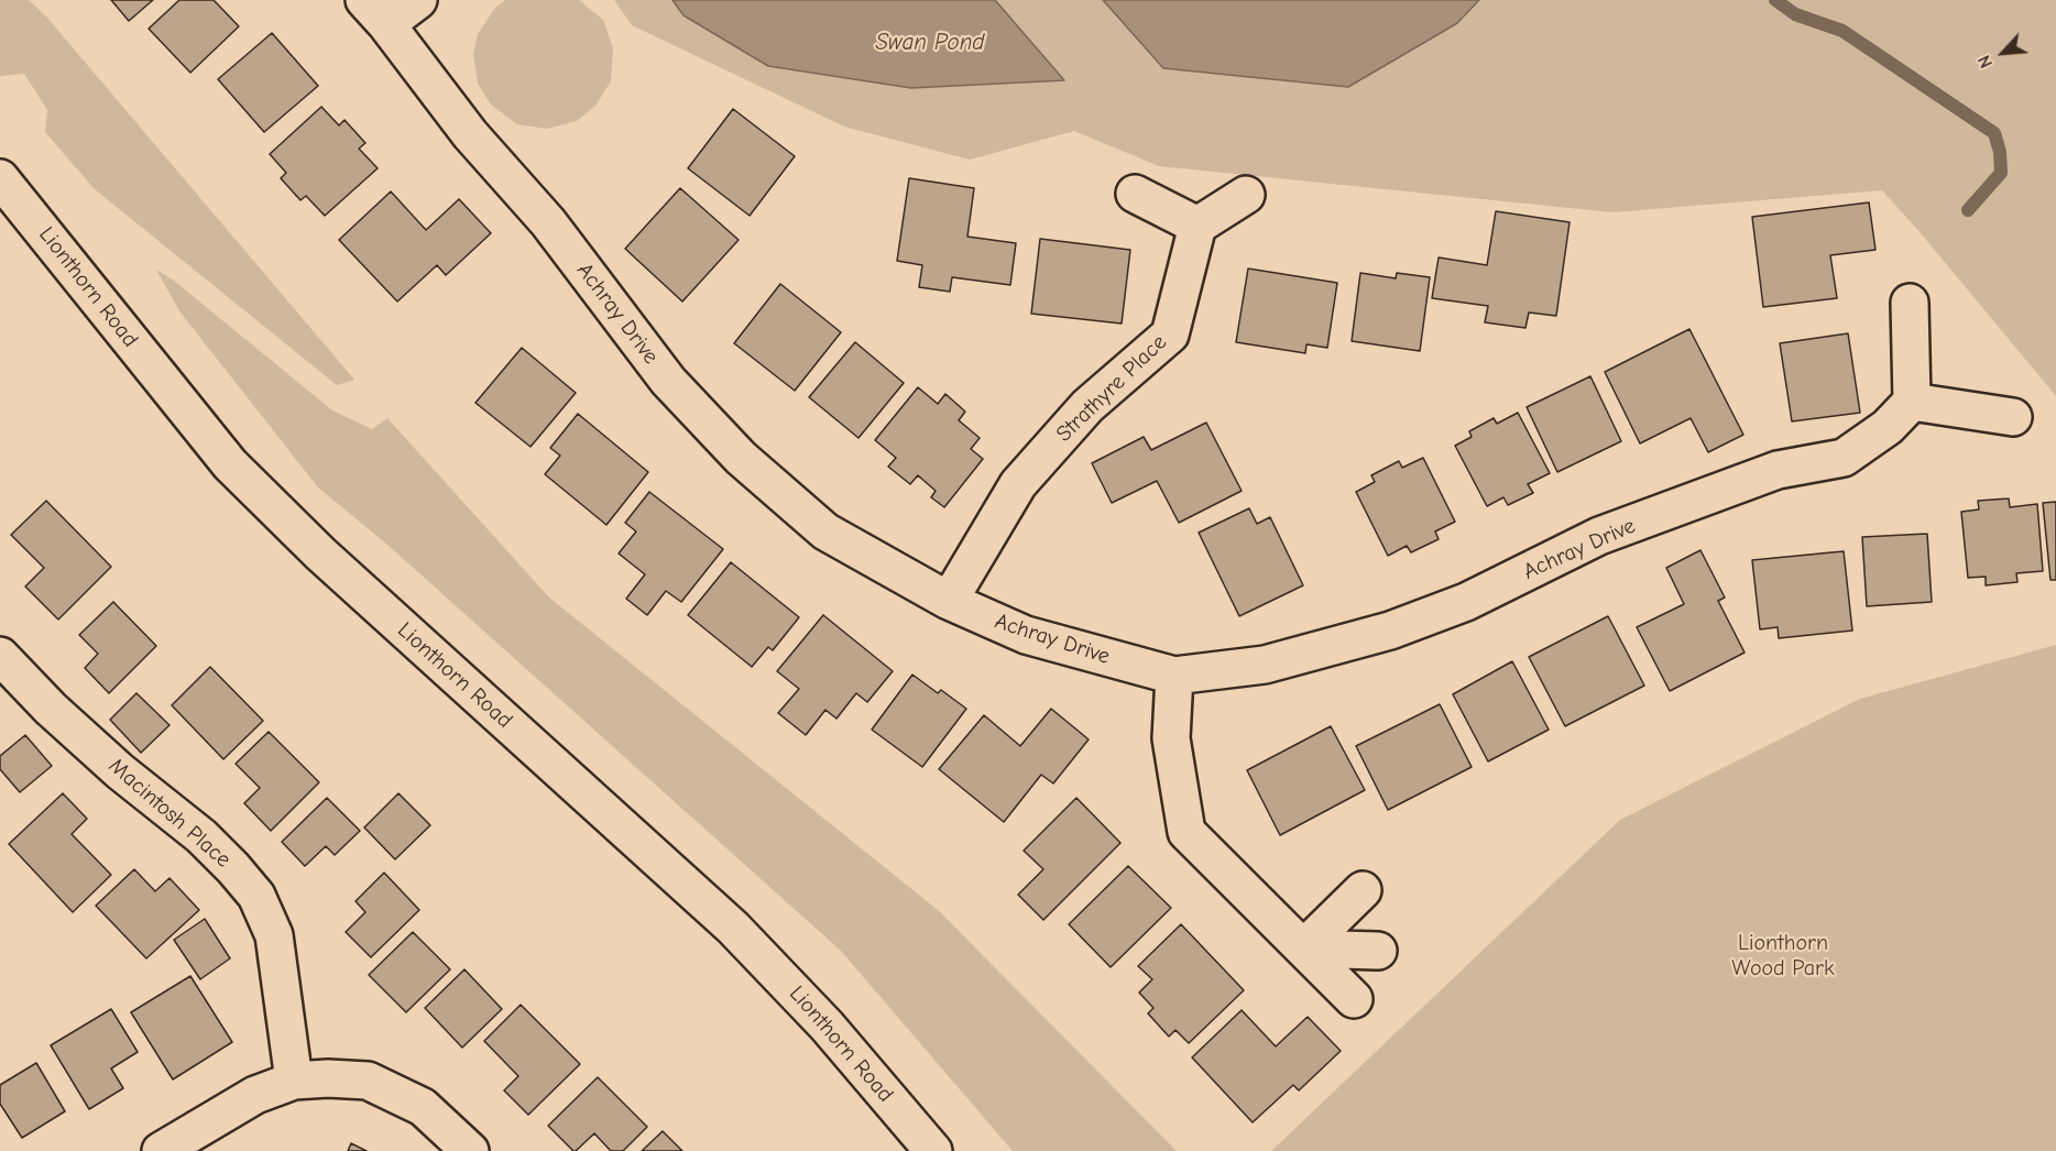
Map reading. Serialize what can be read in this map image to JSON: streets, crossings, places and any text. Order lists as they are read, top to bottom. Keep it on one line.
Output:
{"streets":{"street":["Lionthorn Road","Achray Drive","Strathyre Place","Macintosh Place"]},"crossings":[["Achray Drive","Strathyre Place"]],"water":["Swan Pond"],"parks":["Lionthorn Wood Park"],"north":"bottom left"}
